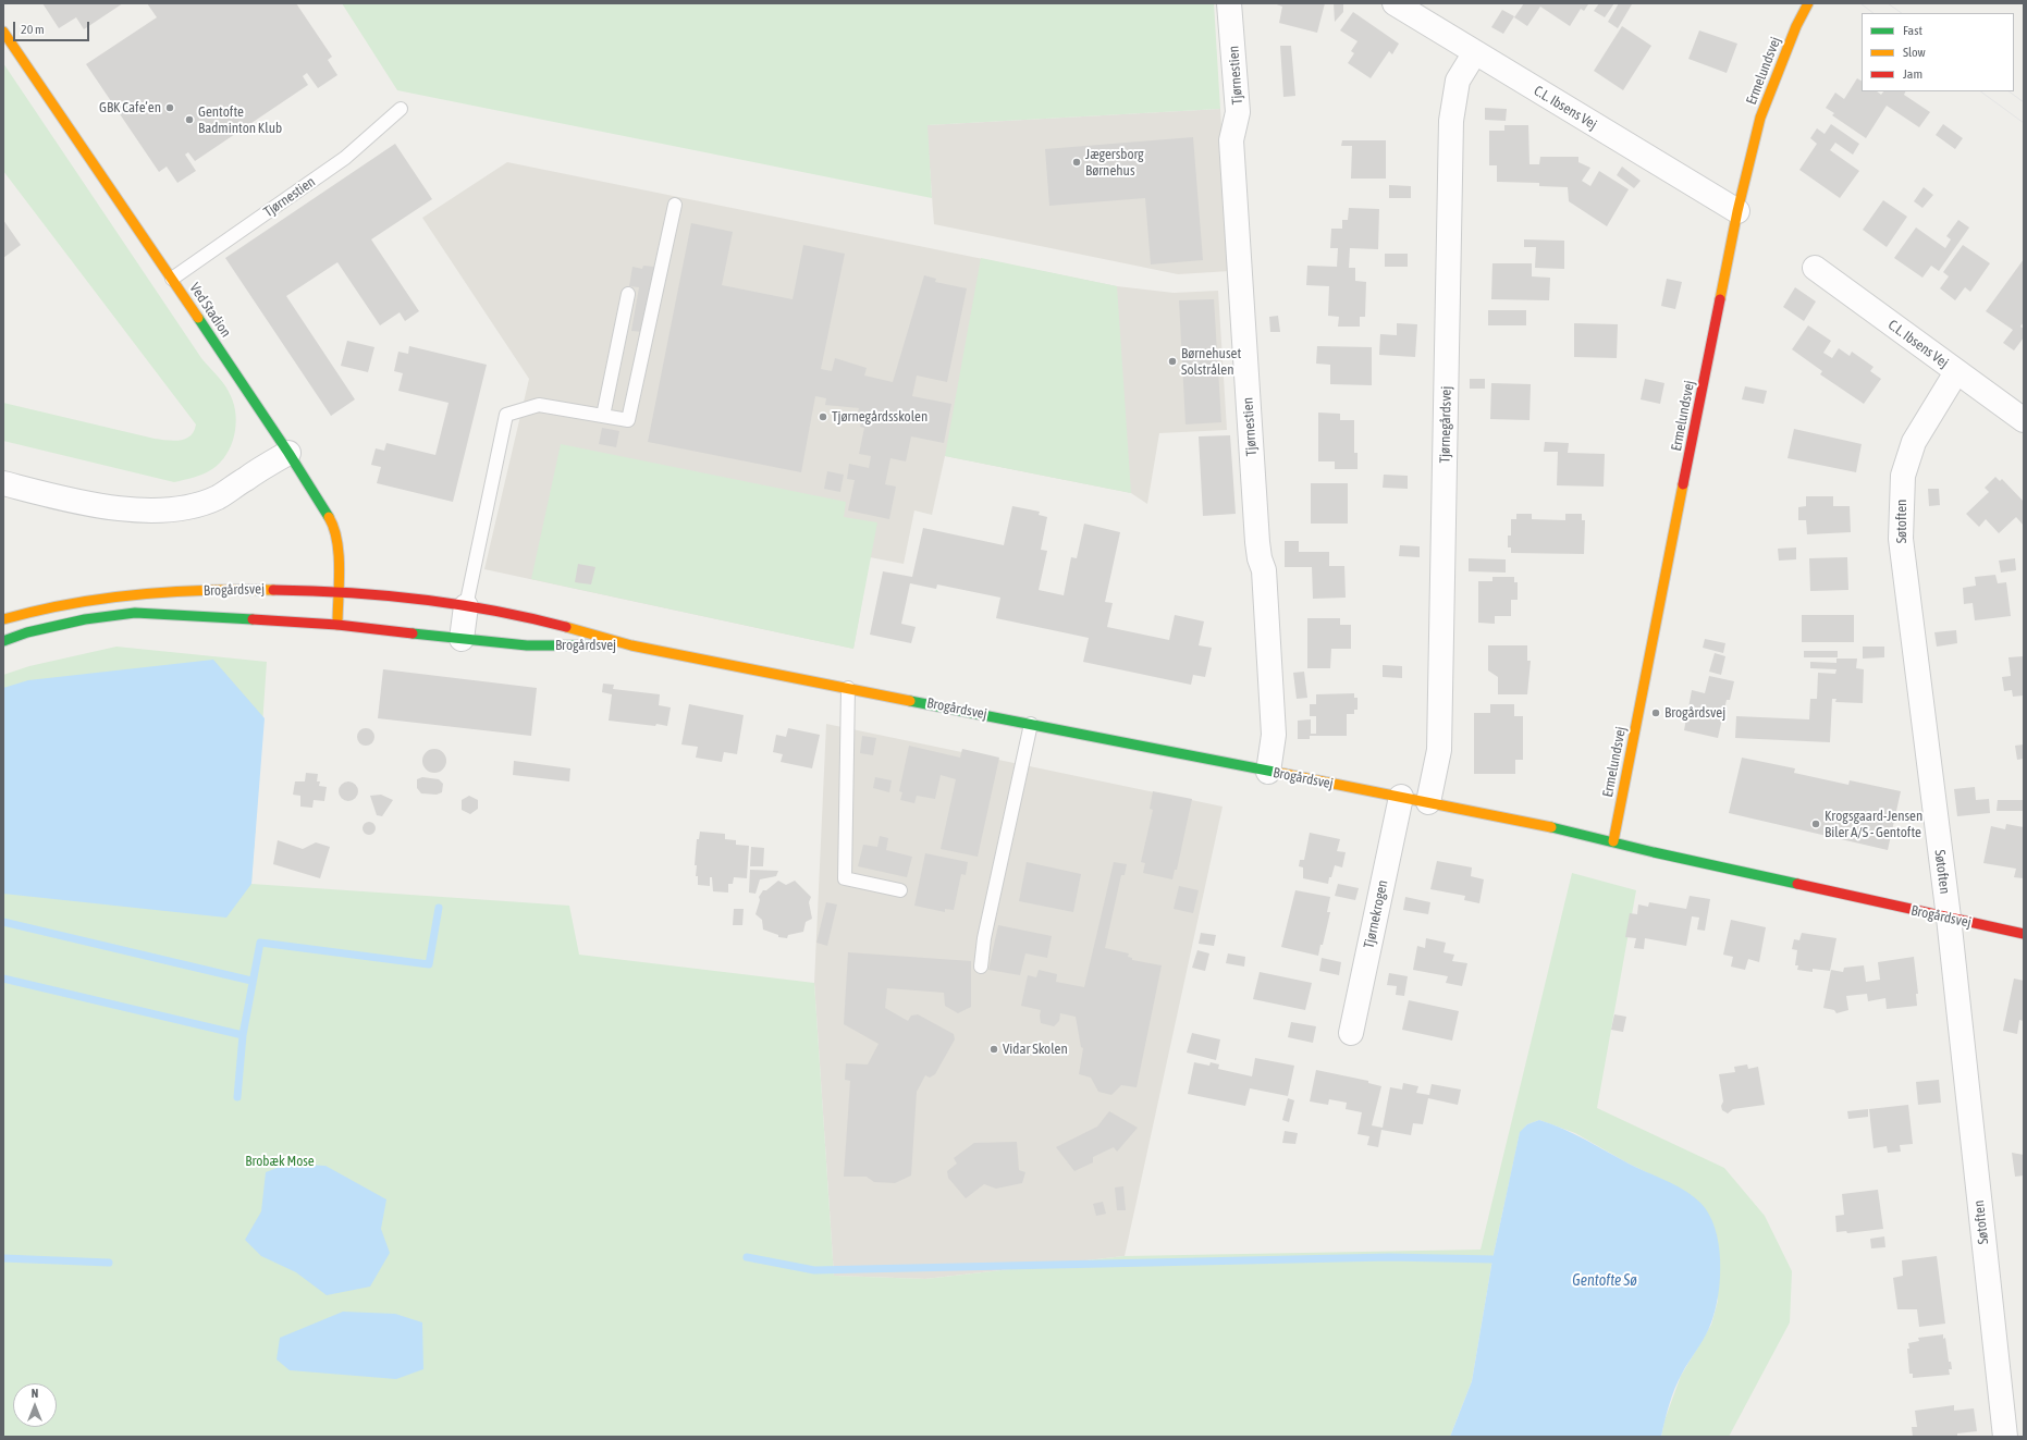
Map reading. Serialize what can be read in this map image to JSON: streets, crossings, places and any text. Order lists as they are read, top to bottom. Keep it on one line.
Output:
{"streets":{"street":["Ermelundsvej","Tjørnestien","C.L. Ibsens Vej","Ved Stadion","Tjørnegårdsvej","Søtoften","Brogårdsvej","Tjørnekrogen"]},"crossings":[["Ermelundsvej","C.L. Ibsens Vej"],["Ermelundsvej","Brogårdsvej"],["Tjørnestien","Ved Stadion"],["Tjørnestien","Brogårdsvej"],["C.L. Ibsens Vej","Tjørnegårdsvej"],["C.L. Ibsens Vej","Søtoften"],["Ved Stadion","Brogårdsvej"],["Tjørnegårdsvej","Brogårdsvej"],["Søtoften","Brogårdsvej"],["Brogårdsvej","Tjørnekrogen"]],"water":["Gentofte Sø"],"parks":["Brobæk Mose"],"places":["GBK Cafe’en","Gentofte Badminton Klub","Jægersborg Børnehus","Børnehuset Solstrålen","Tjørnegårdsskolen","Brogårdsvej","Krogsgaard-Jensen Biler A/S - Gentofte","Vidar Skolen"],"legend":["Fast","Slow","Jam"],"scale_bar":"20 m","north":"top"}
